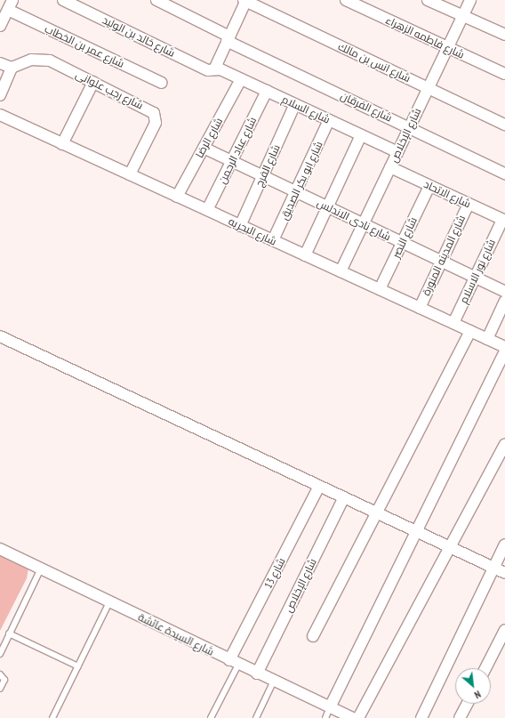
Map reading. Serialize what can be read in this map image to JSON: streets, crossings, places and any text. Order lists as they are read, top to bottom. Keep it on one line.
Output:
{"streets":{"street":["شارع خالد بن الوليد","شارع فاطمه الزهراء","شارع عمر بن الخطاب","شارع انس بن مالك","شارع رجب علوانى","شارع الفرقان","شارع السلام","شارع الإخلاص","شارع الرضا","شارع عباد الرحمن","شارع الفرج","شارع ابو بكر الصديق","شارع الاتحاد","شارع نادى الاندلس","شارع البحريه","شارع النصر","شارع المدينه المنورة","شارع نور الاسلام","شارع 13","شارع السيدة عائشة"]},"crossings":[["شارع خالد بن الوليد","شارع السلام"],["شارع فاطمه الزهراء","شارع الإخلاص"],["شارع انس بن مالك","شارع الإخلاص"],["شارع رجب علوانى","شارع البحريه"],["شارع الفرقان","شارع الإخلاص"],["شارع السلام","شارع الإخلاص"],["شارع السلام","شارع الرضا"],["شارع السلام","شارع عباد الرحمن"],["شارع السلام","شارع الفرج"],["شارع السلام","شارع ابو بكر الصديق"],["شارع الإخلاص","شارع الاتحاد"],["شارع الإخلاص","شارع نادى الاندلس"],["شارع الإخلاص","شارع البحريه"],["شارع الإخلاص","شارع السيدة عائشة"],["شارع الرضا","شارع نادى الاندلس"],["شارع الرضا","شارع البحريه"],["شارع عباد الرحمن","شارع نادى الاندلس"],["شارع عباد الرحمن","شارع البحريه"],["شارع الفرج","شارع نادى الاندلس"],["شارع الفرج","شارع البحريه"],["شارع ابو بكر الصديق","شارع نادى الاندلس"],["شارع ابو بكر الصديق","شارع البحريه"],["شارع الاتحاد","شارع النصر"],["شارع الاتحاد","شارع المدينه المنورة"],["شارع الاتحاد","شارع نور الاسلام"],["شارع نادى الاندلس","شارع النصر"],["شارع نادى الاندلس","شارع المدينه المنورة"],["شارع نادى الاندلس","شارع نور الاسلام"],["شارع البحريه","شارع النصر"],["شارع البحريه","شارع المدينه المنورة"],["شارع البحريه","شارع نور الاسلام"],["شارع 13","شارع السيدة عائشة"]],"north":"bottom right"}
